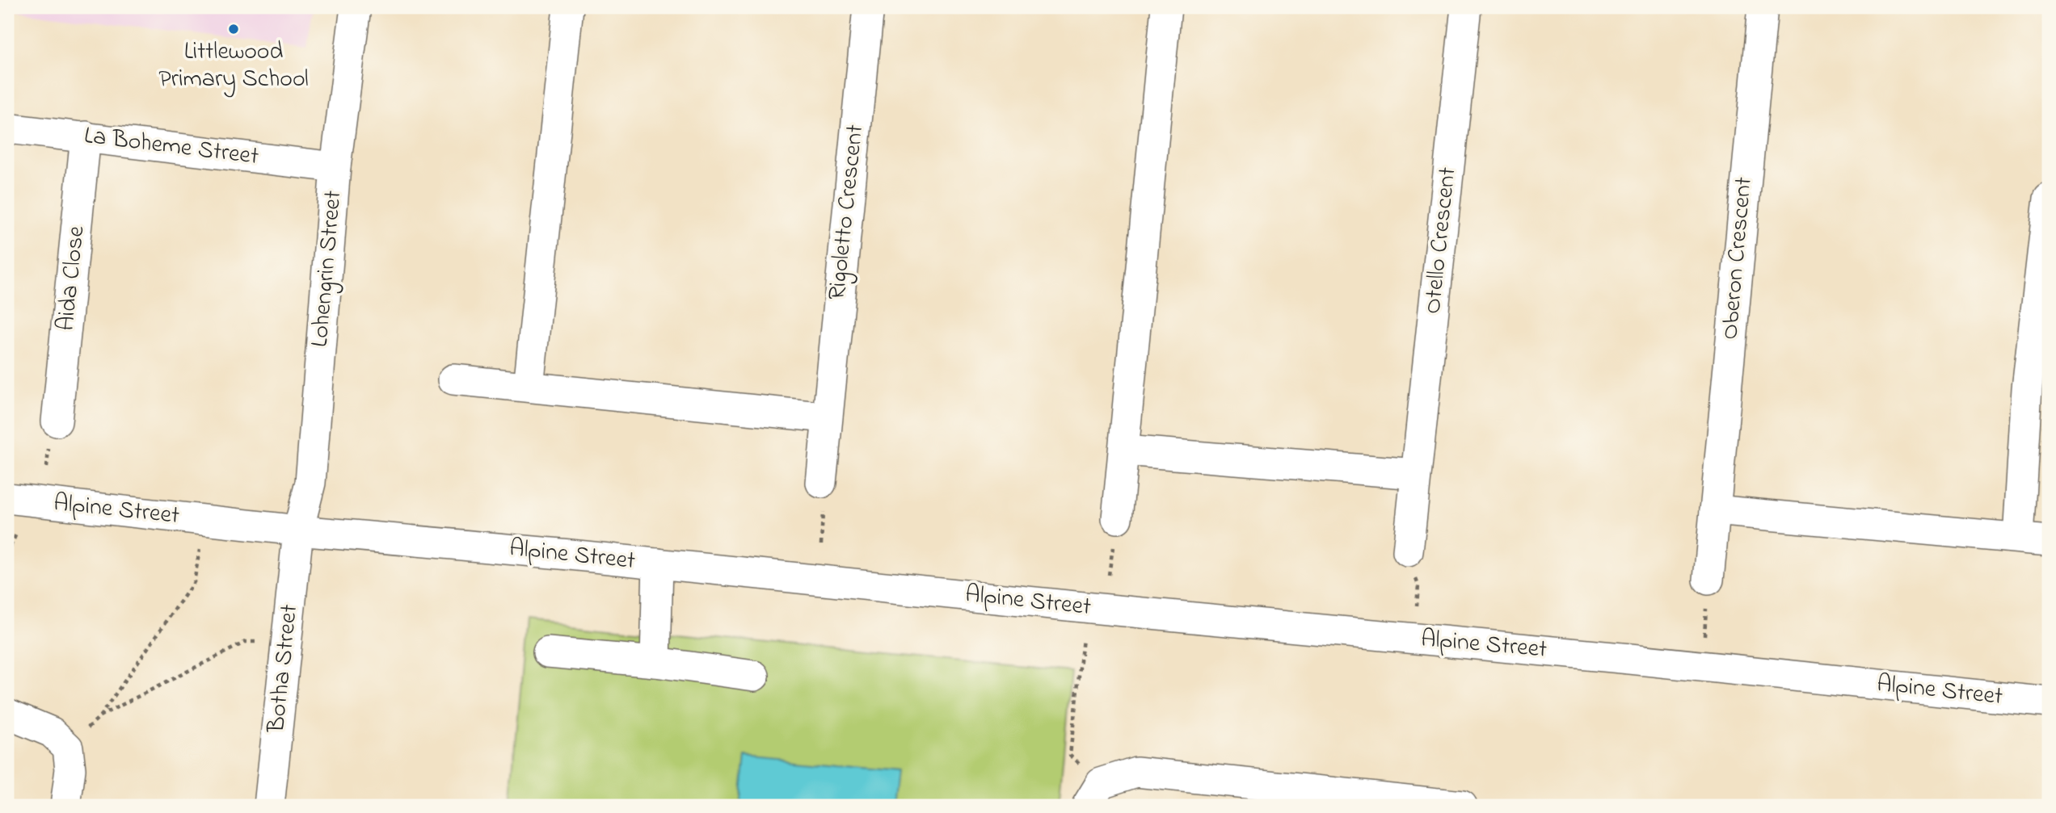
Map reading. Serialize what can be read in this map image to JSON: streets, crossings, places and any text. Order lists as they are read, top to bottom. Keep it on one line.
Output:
{"streets":{"street":["La Boheme Street","Rigoletto Crescent","Otello Crescent","Oberon Crescent","Lohengrin Street","Aida Close","Alpine Street","Botha Street"]},"crossings":[["La Boheme Street","Lohengrin Street"],["La Boheme Street","Aida Close"],["Lohengrin Street","Alpine Street"],["Lohengrin Street","Botha Street"],["Alpine Street","Botha Street"]],"places":["Littlewood Primary School"]}
